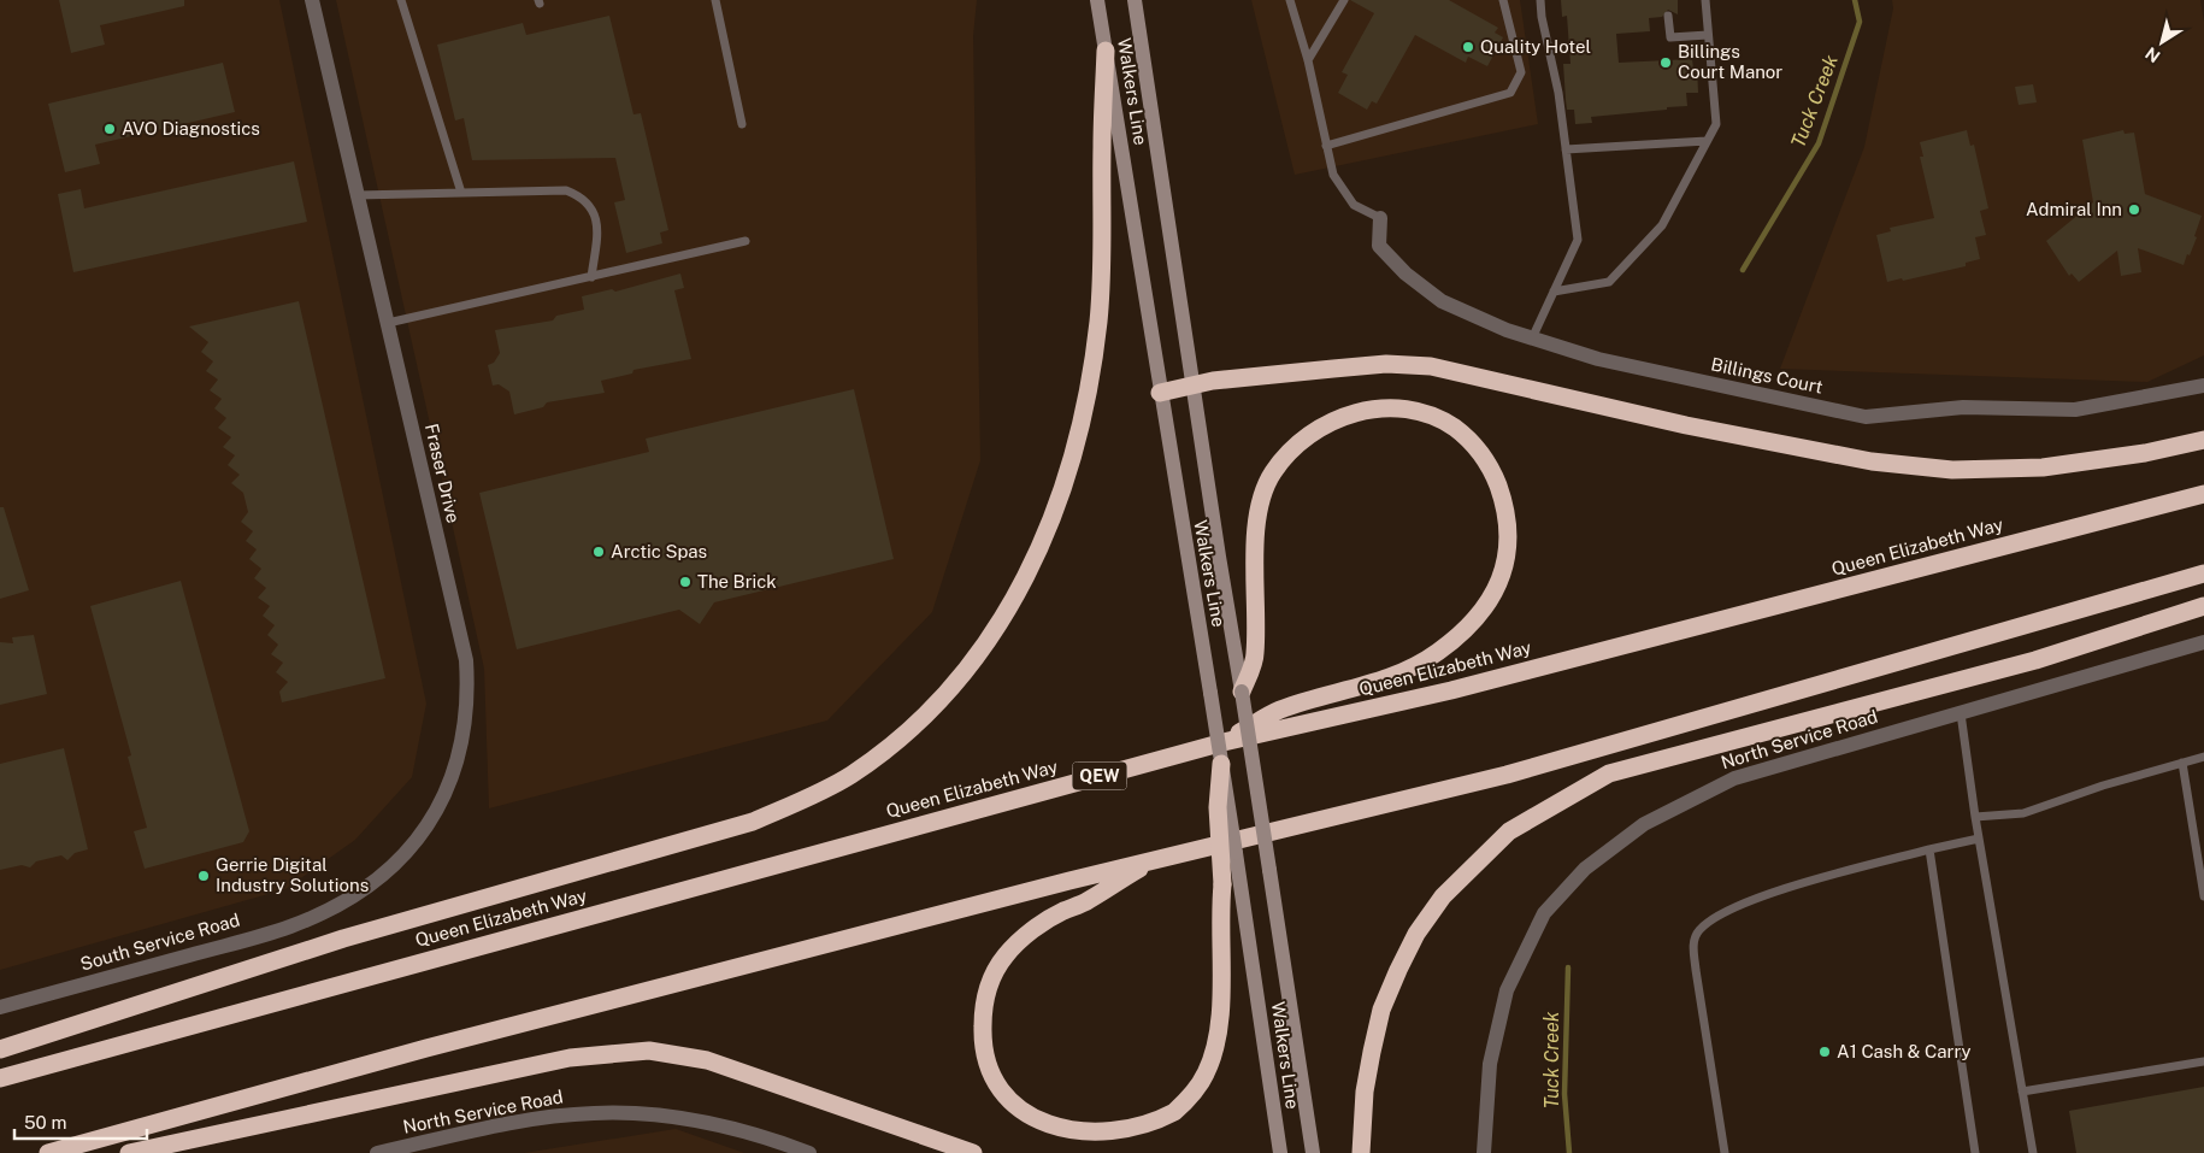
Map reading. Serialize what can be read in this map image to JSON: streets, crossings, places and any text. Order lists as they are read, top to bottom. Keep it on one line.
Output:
{"streets":{"highway":["Queen Elizabeth Way","QEW"],"main road":["Walkers Line"],"street":["Billings Court","Fraser Drive","North Service Road","South Service Road"]},"crossings":[["Fraser Drive","South Service Road"]],"water":["Tuck Creek"],"places":["Quality Hotel","Billings Court Manor","AVO Diagnostics","Admiral Inn","Arctic Spas","The Brick","Gerrie Digital Industry Solutions","A1 Cash & Carry"],"scale_bar":"50 m","north":"bottom left"}
